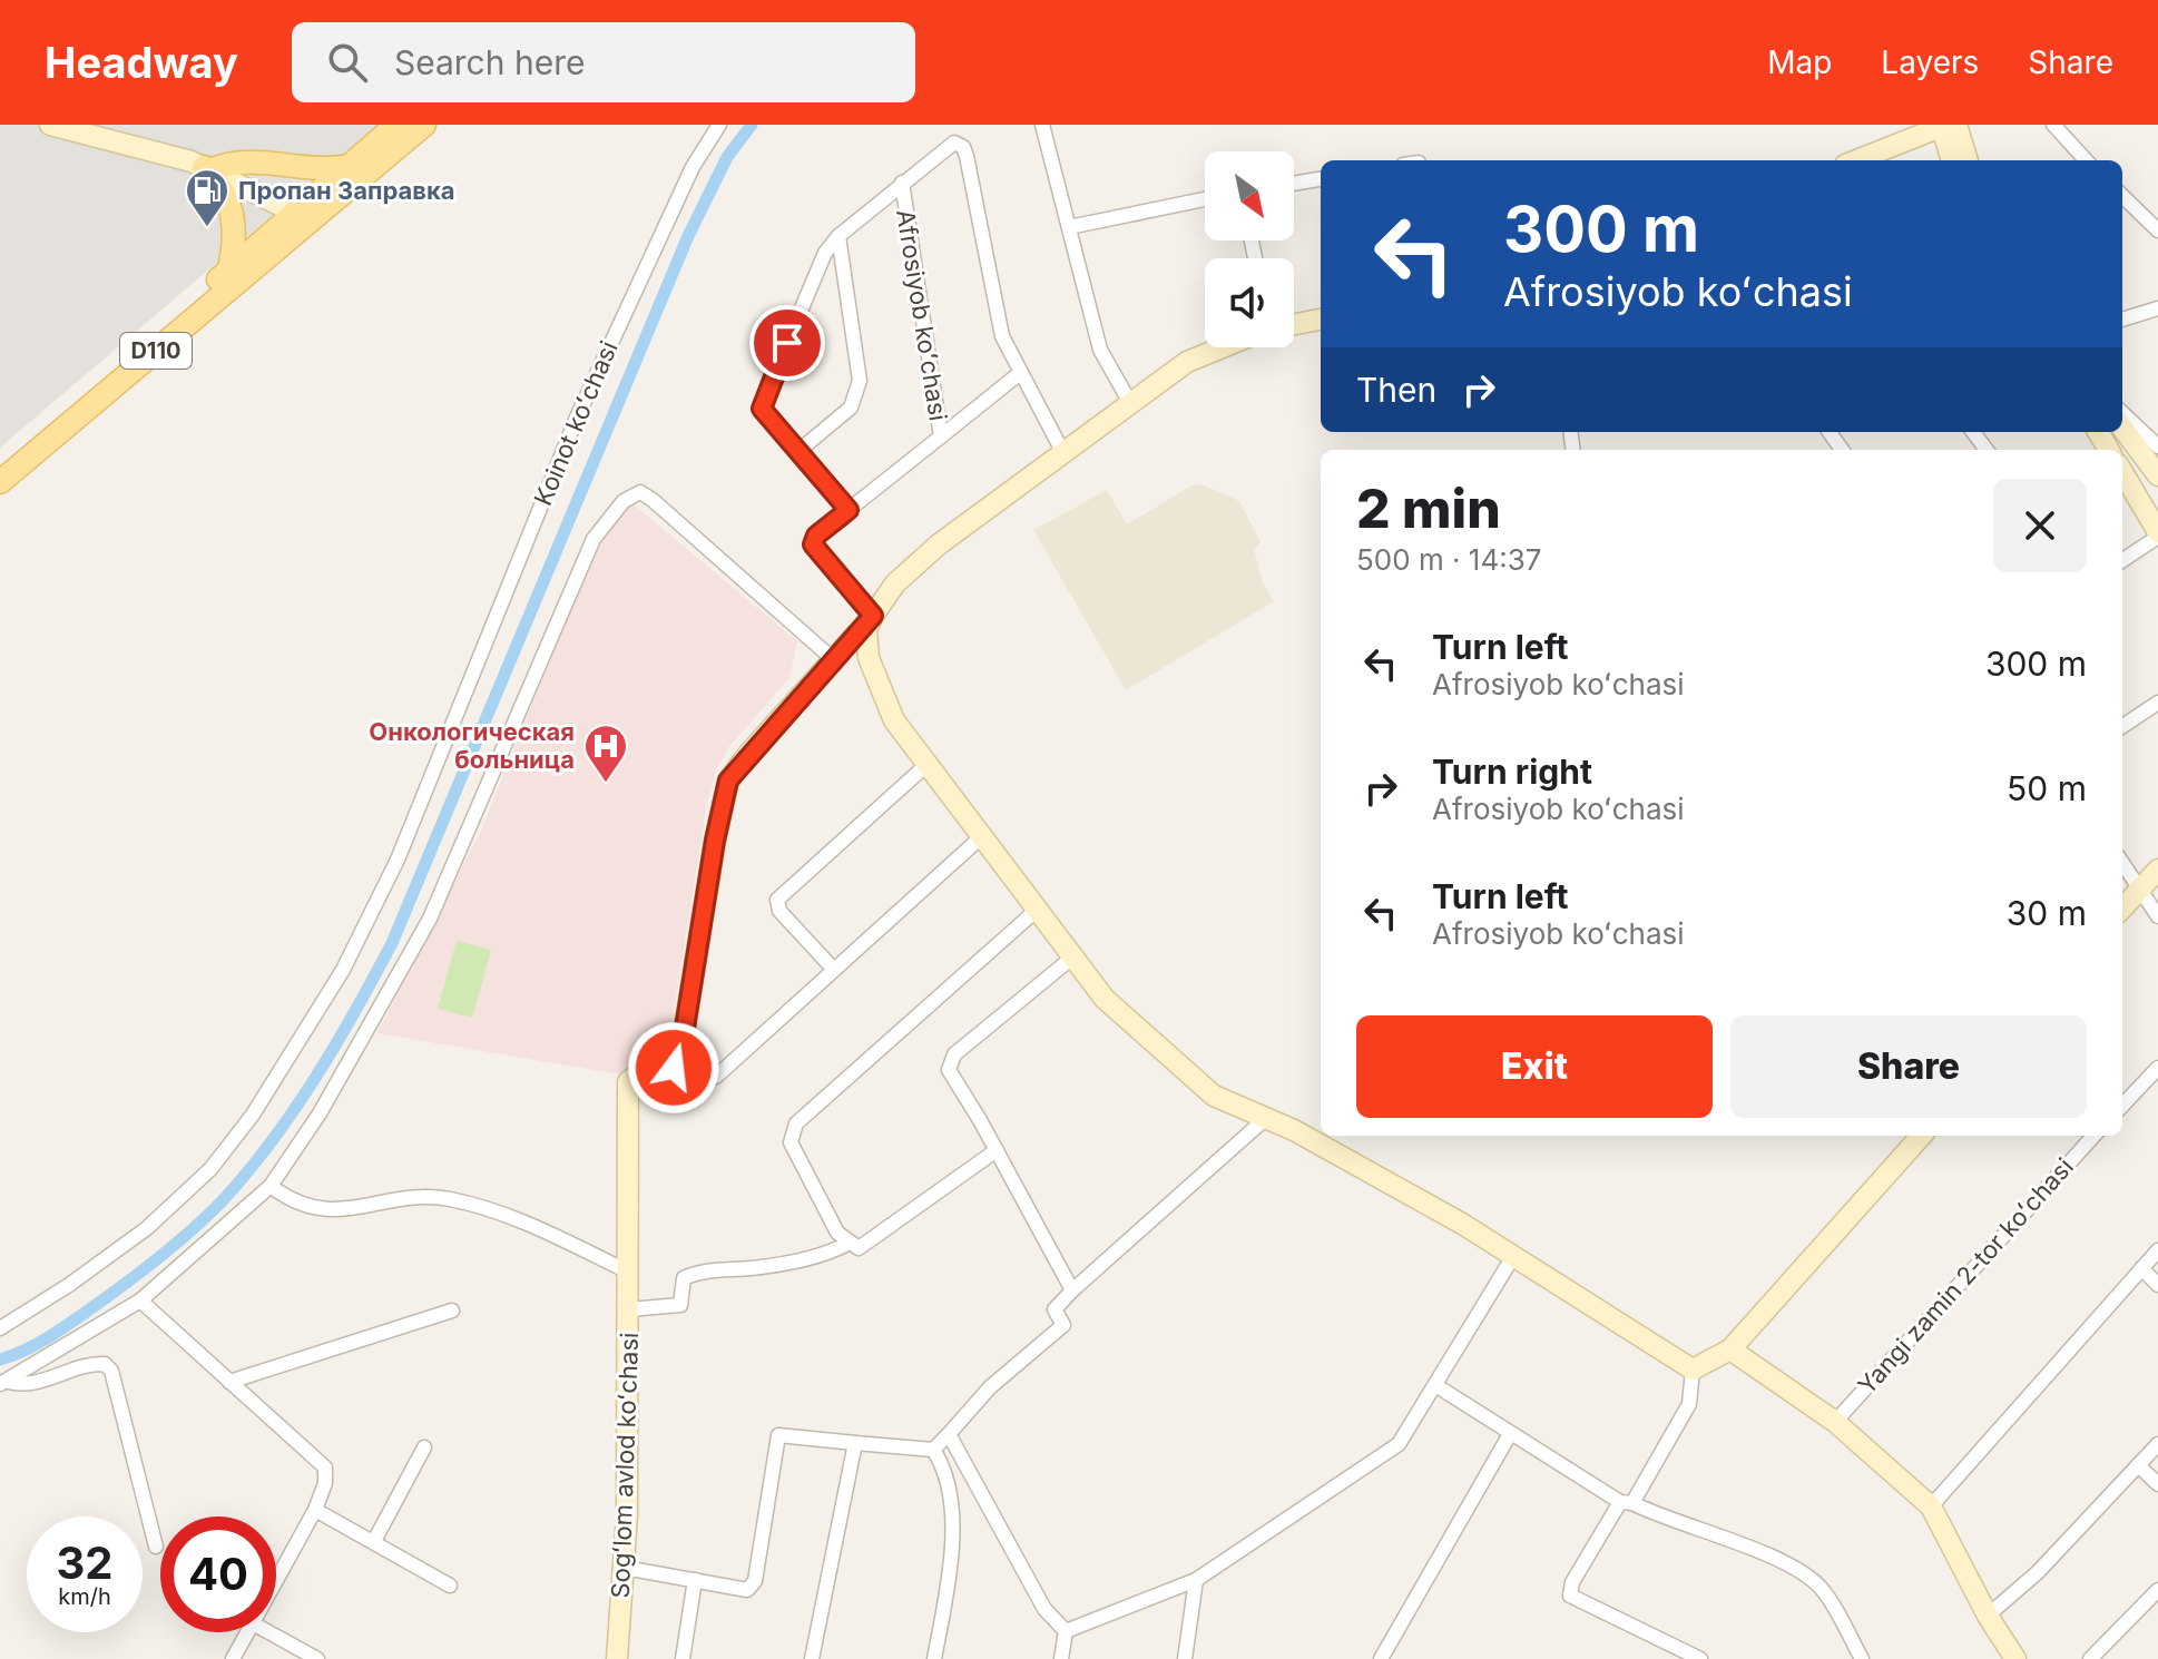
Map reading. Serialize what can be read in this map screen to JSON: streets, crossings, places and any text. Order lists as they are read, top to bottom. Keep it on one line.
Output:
{"streets":{"main road":["D110"],"street":["Afrosiyob koʻchasi","Koinot koʻchasi","Yangi zamin 2-tor koʻchasi","Sogʻlom avlod koʻchasi"]},"places":{"fuel station":["Пропан Заправка"],"hospital":["Онкологическая больница"]},"north":"bottom right","page":{"header":"Headway","search":"Search here","nav":["Map","Layers","Share"],"turn":["300 m","Afrosiyob koʻchasi"],"then":"Then","heading":["2 min","500 m · 14:37"],"list":[{"name":"Turn left","note":"Afrosiyob koʻchasi","value":"300 m"},{"name":"Turn right","note":"Afrosiyob koʻchasi","value":"50 m"},{"name":"Turn left","note":"Afrosiyob koʻchasi","value":"30 m"}],"buttons":["Exit","Share"],"speed":"32 km/h","limit":"40"}}
